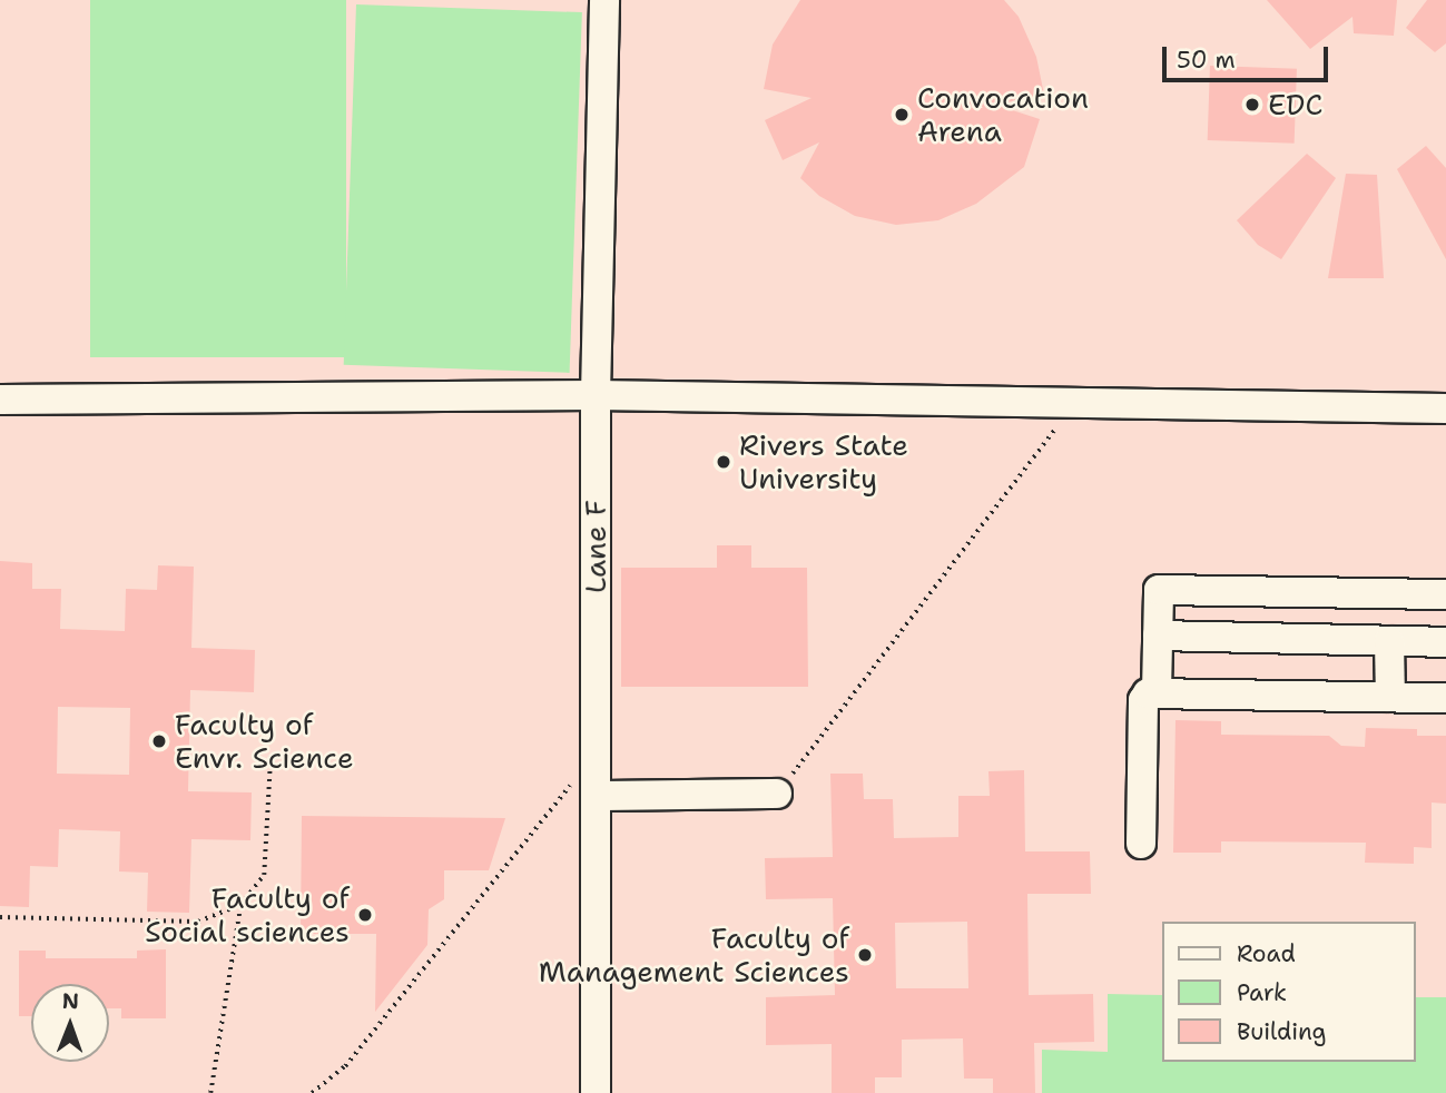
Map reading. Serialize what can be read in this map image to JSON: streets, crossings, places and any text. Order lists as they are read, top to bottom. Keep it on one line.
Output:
{"streets":{"street":["Lane F"]},"places":["EDC","Convocation Arena","Rivers State University","Faculty of Envr. Science","Faculty of Social sciences","Faculty of Management Sciences"],"legend":["Road","Park","Building"],"scale_bar":"50 m","north":"top"}
